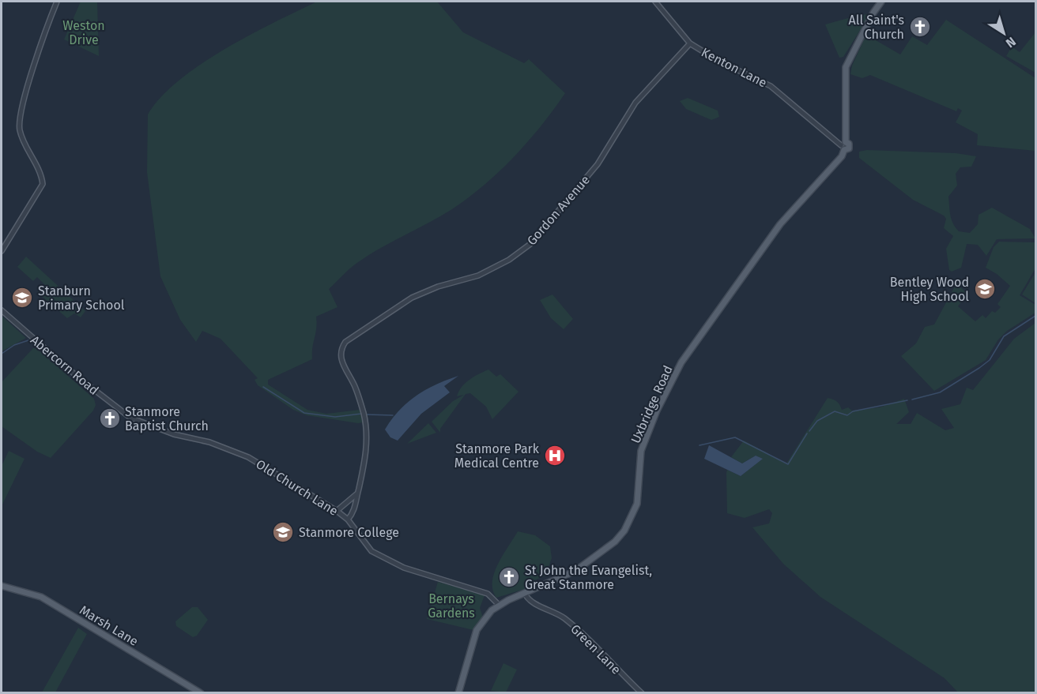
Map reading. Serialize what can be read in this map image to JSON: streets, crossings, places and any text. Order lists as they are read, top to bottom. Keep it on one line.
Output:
{"streets":{"main road":["Uxbridge Road","Marsh Lane"],"street":["Kenton Lane","Gordon Avenue","Abercorn Road","Old Church Lane","Green Lane"]},"crossings":[["Kenton Lane","Gordon Avenue"],["Kenton Lane","Uxbridge Road"],["Gordon Avenue","Old Church Lane"],["Abercorn Road","Old Church Lane"],["Uxbridge Road","Old Church Lane"],["Uxbridge Road","Green Lane"]],"parks":["Weston Drive","Bernays Gardens"],"places":{"church":["All Saint's Church","Stanmore Baptist Church","St John the Evangelist, Great Stanmore"],"school or university":["Bentley Wood High School","Stanburn Primary School","Stanmore College"],"hospital":["Stanmore Park Medical Centre"]},"north":"bottom right"}
